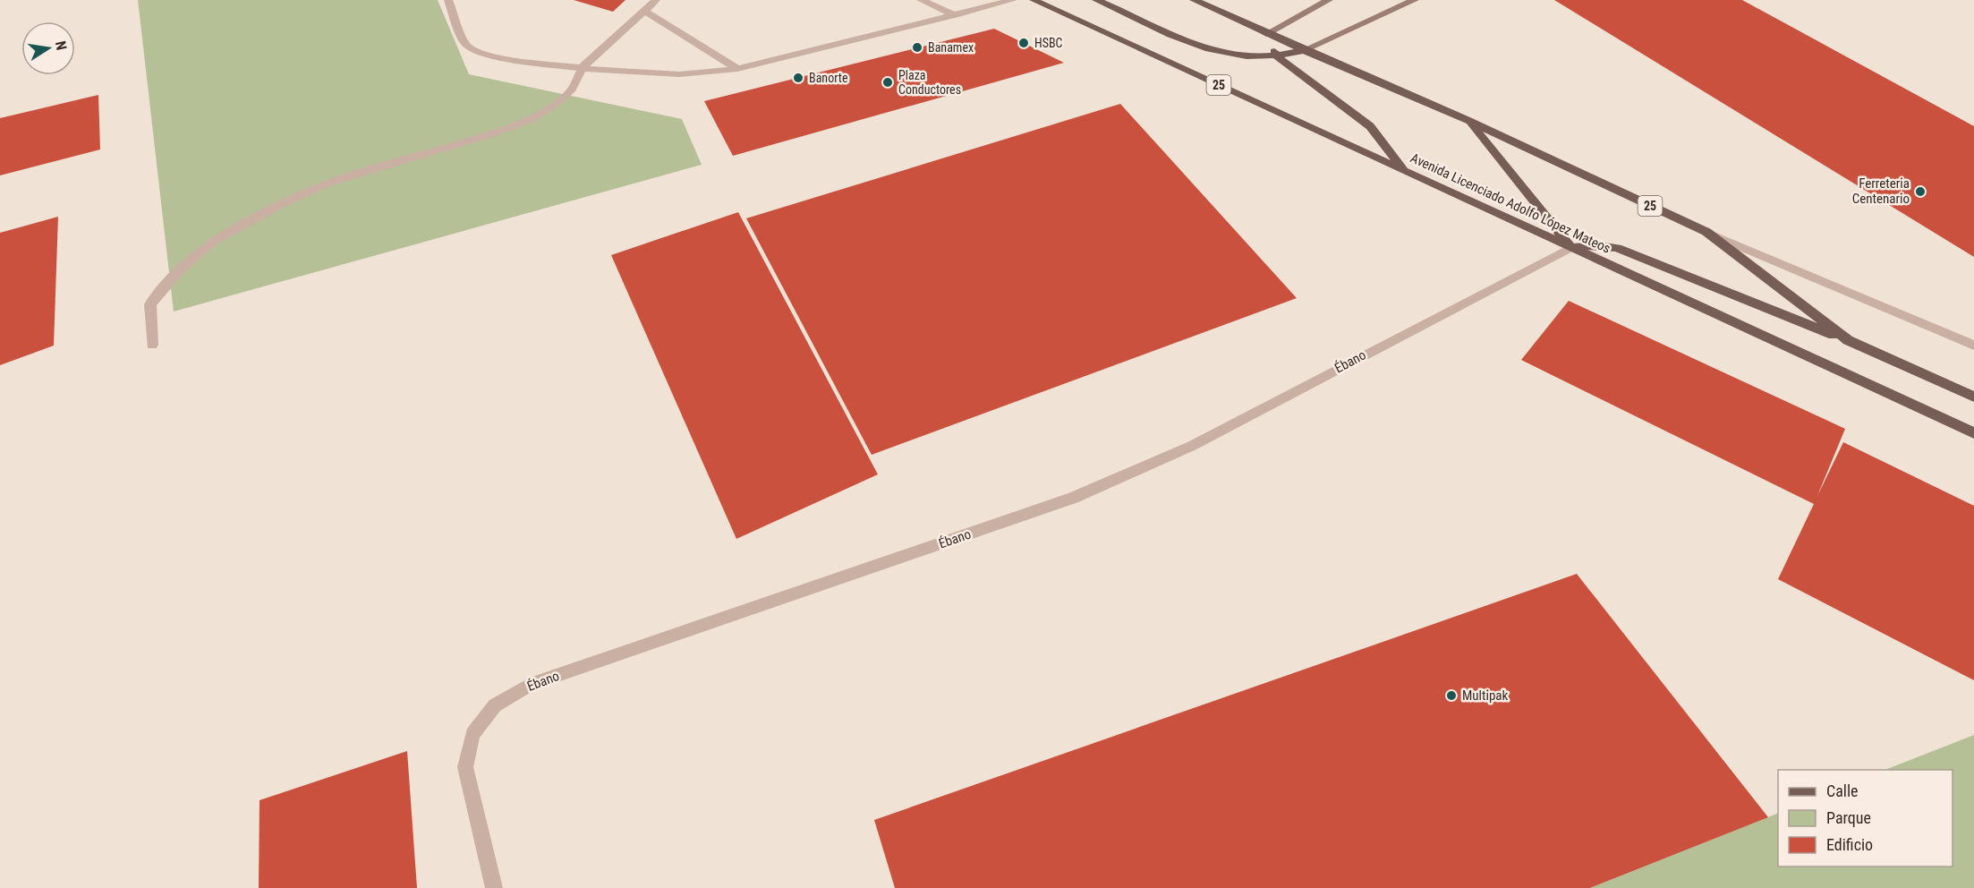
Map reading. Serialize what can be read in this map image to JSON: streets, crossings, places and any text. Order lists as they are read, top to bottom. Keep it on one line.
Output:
{"streets":{"main road":["25","Avenida Licenciado Adolfo López Mateos"],"street":["Ébano"]},"crossings":[["Avenida Licenciado Adolfo López Mateos","Ébano"]],"places":["HSBC","Banamex","Banorte","Plaza Conductores","Ferreteria Centenario","Multipak"],"legend":["Calle","Parque","Edificio"],"north":"right"}
